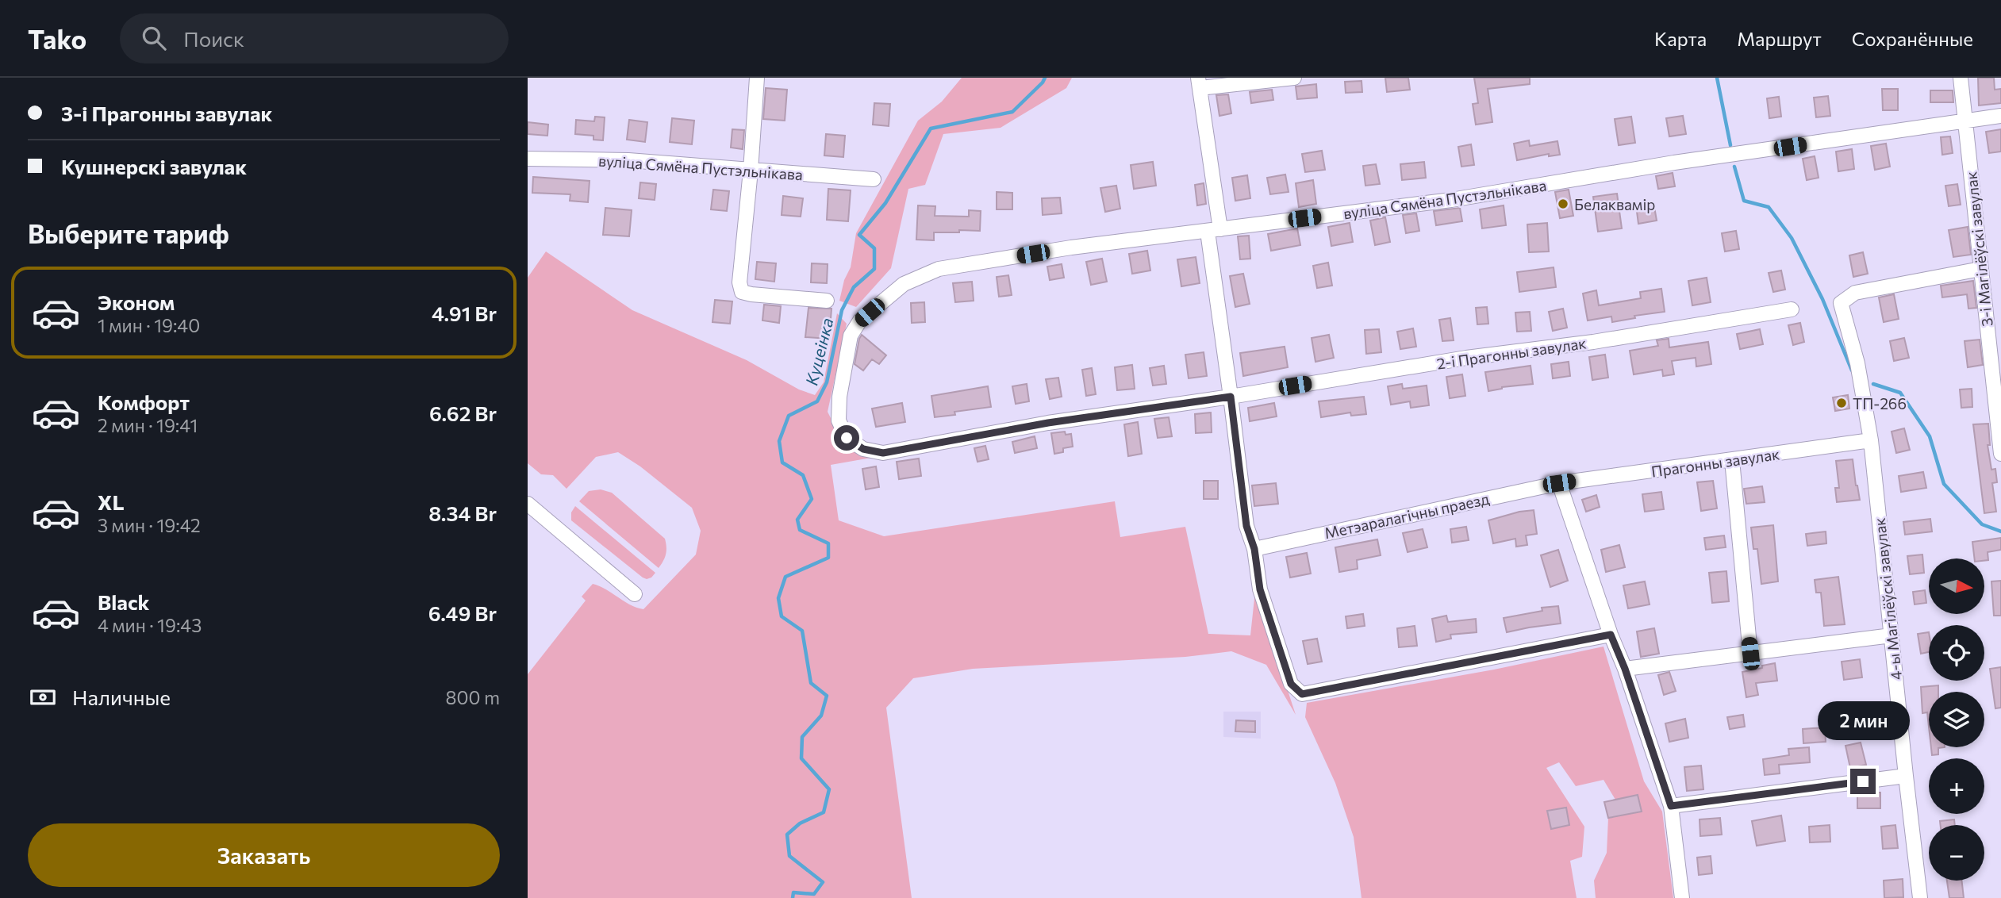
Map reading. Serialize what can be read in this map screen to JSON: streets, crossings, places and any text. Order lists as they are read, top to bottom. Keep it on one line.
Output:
{"streets":{"street":["вуліца Сямёна Пустэльнікава","3-і Магілёўскі завулак","2-і Прагонны завулак","Прагонны завулак","Метэаралагічны праезд","4-ы Магілёўскі завулак"]},"crossings":[["вуліца Сямёна Пустэльнікава","3-і Магілёўскі завулак"],["вуліца Сямёна Пустэльнікава","2-і Прагонны завулак"],["3-і Магілёўскі завулак","4-ы Магілёўскі завулак"],["Прагонны завулак","Метэаралагічны праезд"],["Прагонны завулак","4-ы Магілёўскі завулак"]],"water":["Куцеінка"],"places":["Белаквамір","ТП-266"],"north":"right","page":{"header":"Tako","search":"Поиск","nav":["Карта","Маршрут","Сохранённые"],"banner":["3-і Прагонны завулак","Кушнерскі завулак"],"heading":"Выберите тариф","list":[{"name":"Эконом","note":"1 мин · 19:40","value":"4.91 Br"},{"name":"Комфорт","note":"2 мин · 19:41","value":"6.62 Br"},{"name":"XL","note":"3 мин · 19:42","value":"8.34 Br"},{"name":"Black","note":"4 мин · 19:43","value":"6.49 Br"}],"map_buttons":["+","−"],"pay":["Наличные","800 m"],"bubble":"2 мин","buttons":"Заказать"}}
